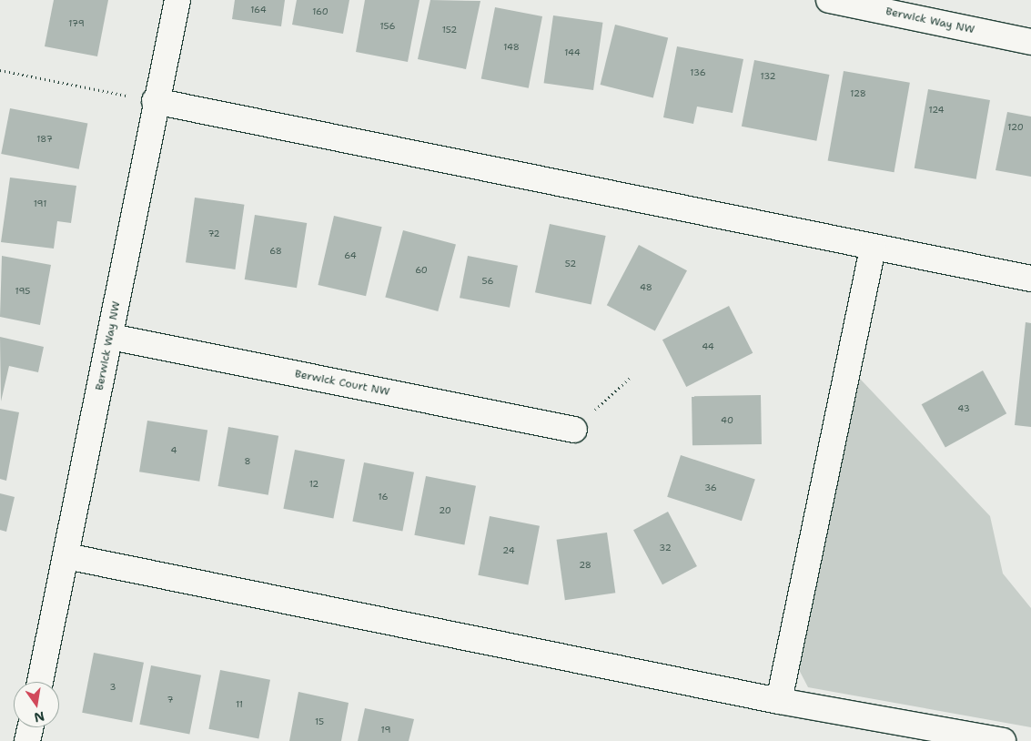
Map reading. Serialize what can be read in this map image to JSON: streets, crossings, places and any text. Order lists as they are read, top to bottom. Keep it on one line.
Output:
{"streets":{"street":["Berwick Way NW","Berwick Court NW"]},"crossings":[["Berwick Way NW","Berwick Court NW"]],"house_numbers":["164","160","179","156","152","148","144","136","132","128","124","120","187","191","72","68","64","52","60","56","48","195","44","43","40","4","8","12","36","16","20","32","24","28","3","7","11","15","19"],"north":"bottom"}
